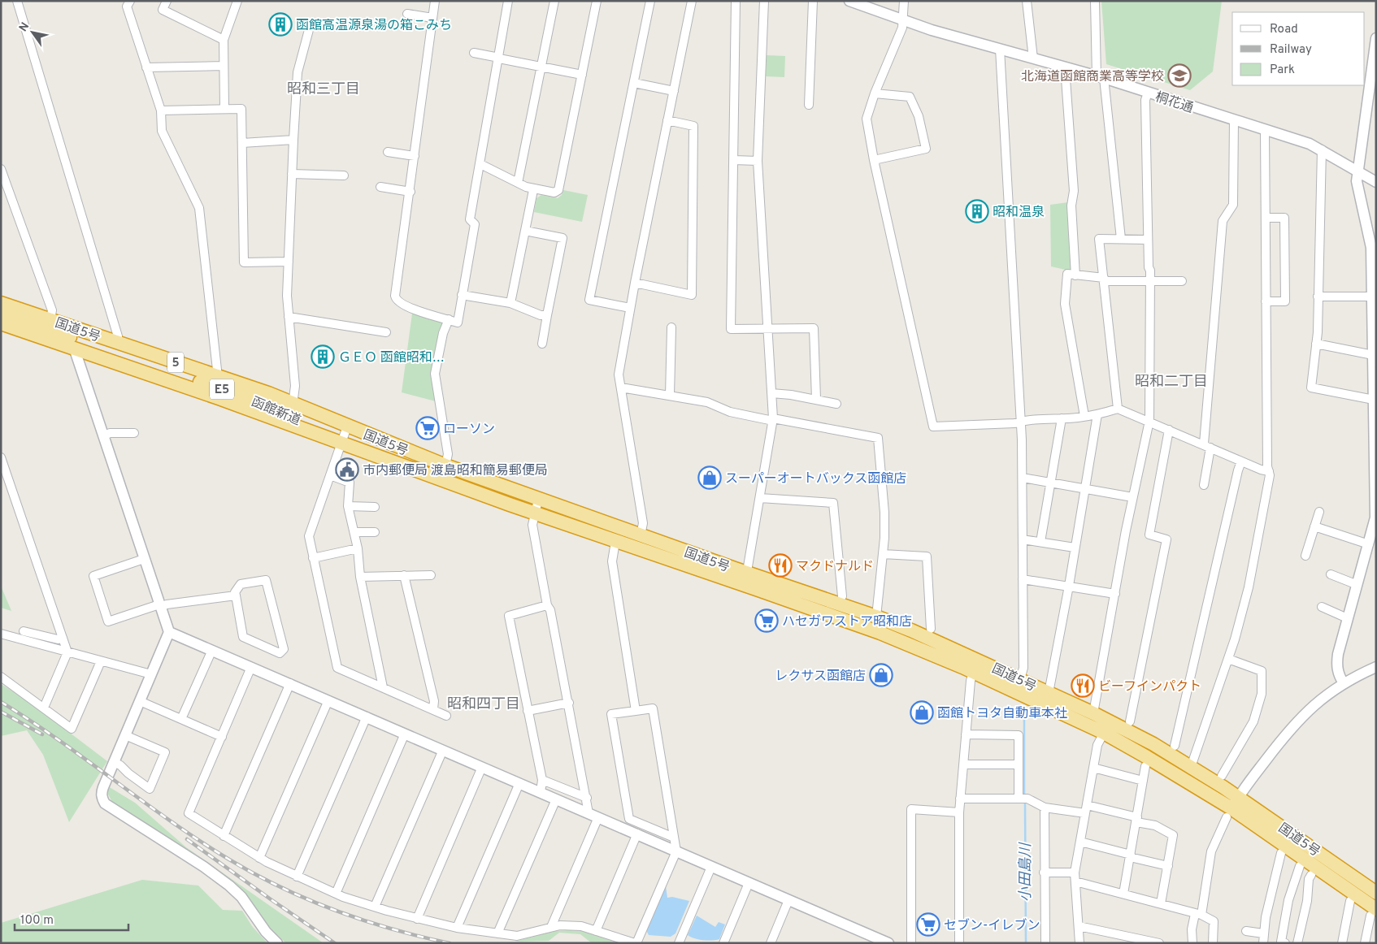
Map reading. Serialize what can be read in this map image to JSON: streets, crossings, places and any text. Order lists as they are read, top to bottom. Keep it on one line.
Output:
{"streets":{"highway":["国道5号","5","E5","函館新道"],"street":["桐花通"]},"crossings":[["国道5号","函館新道"]],"districts":["昭和三丁目","昭和二丁目","昭和四丁目"],"water":["小田島川"],"places":{"building":["函館高温源泉湯の箱こみち","昭和温泉","ＧＥＯ 函館昭和…"],"school or university":["北海道函館商業高等学校"],"supermarket":["ローソン","ハセガワストア昭和店","セブン-イレブン"],"public building":["市内郵便局 渡島昭和簡易郵便局"],"shop":["スーパーオートバックス函館店","レクサス函館店","函館トヨタ自動車本社"],"restaurant":["マクドナルド","ビーフインパクト"]},"legend":["Road","Railway","Park"],"scale_bar":"100 m","north":"top left"}
